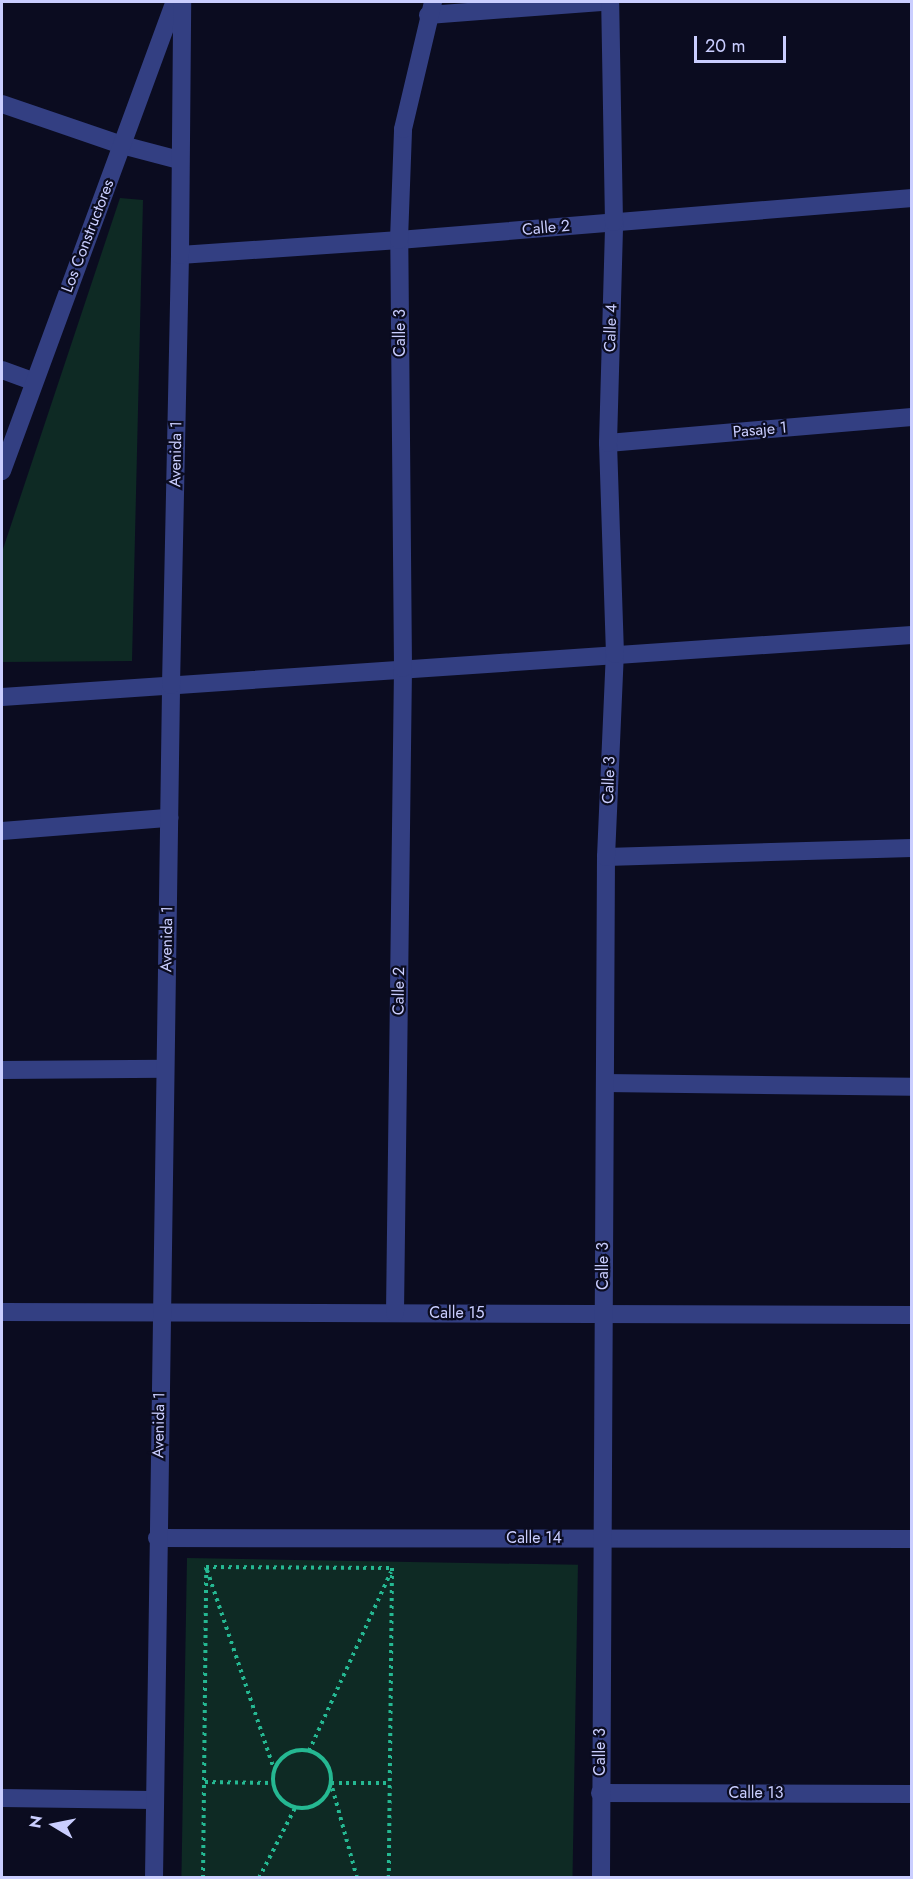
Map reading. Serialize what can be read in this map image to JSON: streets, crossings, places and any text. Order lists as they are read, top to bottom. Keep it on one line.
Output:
{"streets":{"street":["Calle 2","Los Constructores","Calle 4","Calle 3","Pasaje 1","Avenida 1","Calle 15","Calle 14","Calle 13"]},"crossings":[["Calle 2","Calle 4"],["Calle 2","Calle 3"],["Calle 2","Avenida 1"],["Calle 2","Calle 15"],["Calle 4","Calle 3"],["Calle 4","Pasaje 1"],["Calle 3","Calle 15"],["Calle 3","Calle 14"],["Calle 3","Calle 13"],["Avenida 1","Calle 15"],["Avenida 1","Calle 14"]],"scale_bar":"20 m","north":"left"}
